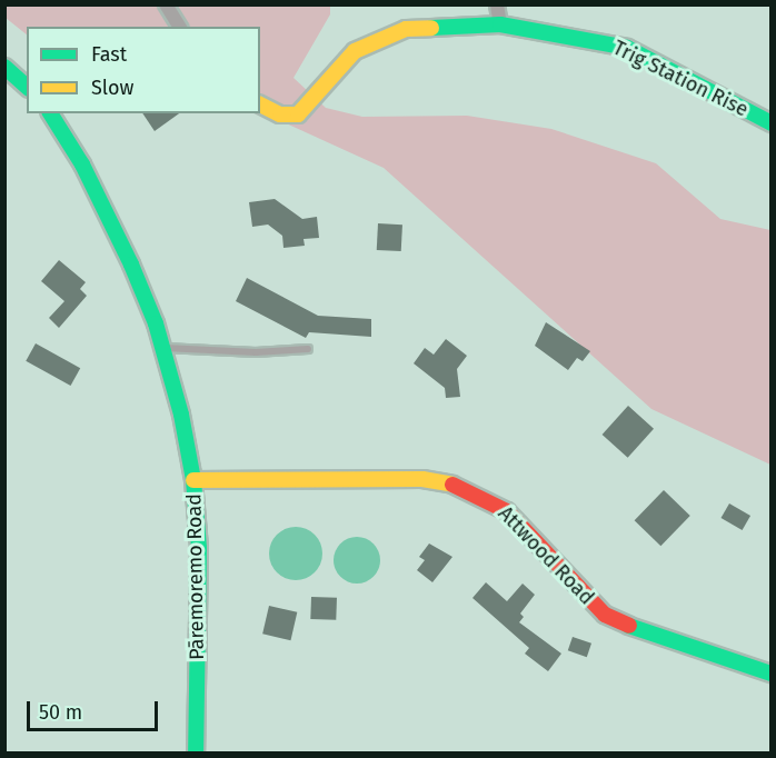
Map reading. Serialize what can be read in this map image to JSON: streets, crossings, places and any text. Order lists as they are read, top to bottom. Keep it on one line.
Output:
{"streets":{"street":["Trig Station Rise","Attwood Road","Pāremoremo Road"]},"crossings":[["Attwood Road","Pāremoremo Road"]],"legend":["Fast","Slow"],"scale_bar":"50 m"}
